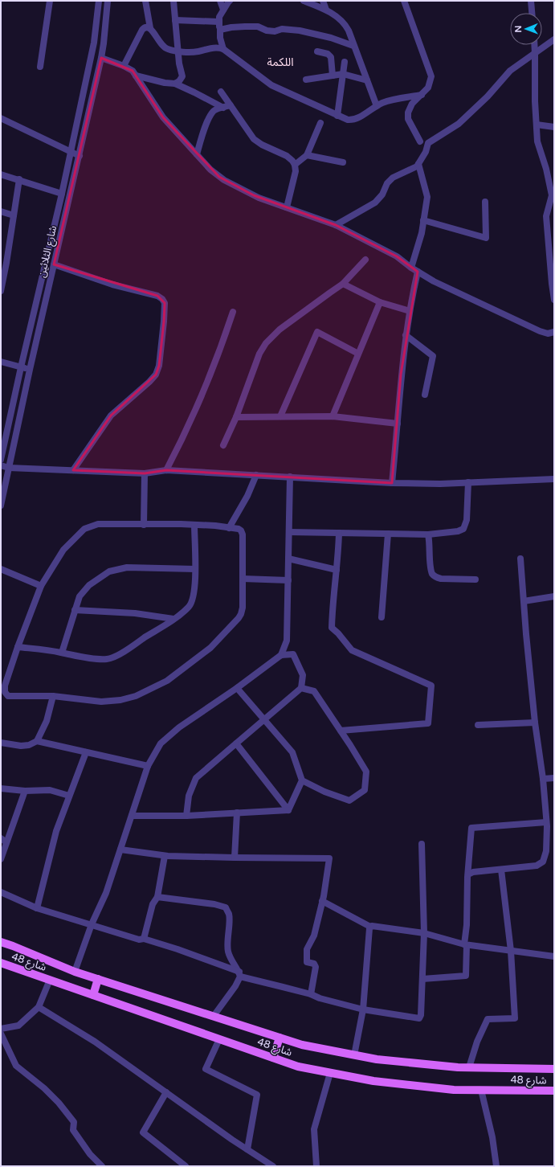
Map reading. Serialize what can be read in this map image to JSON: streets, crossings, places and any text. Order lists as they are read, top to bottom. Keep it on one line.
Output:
{"streets":{"main road":["شارع 48"],"street":["شارع الثلاثين"]},"districts":["اللكمة"],"north":"left"}
